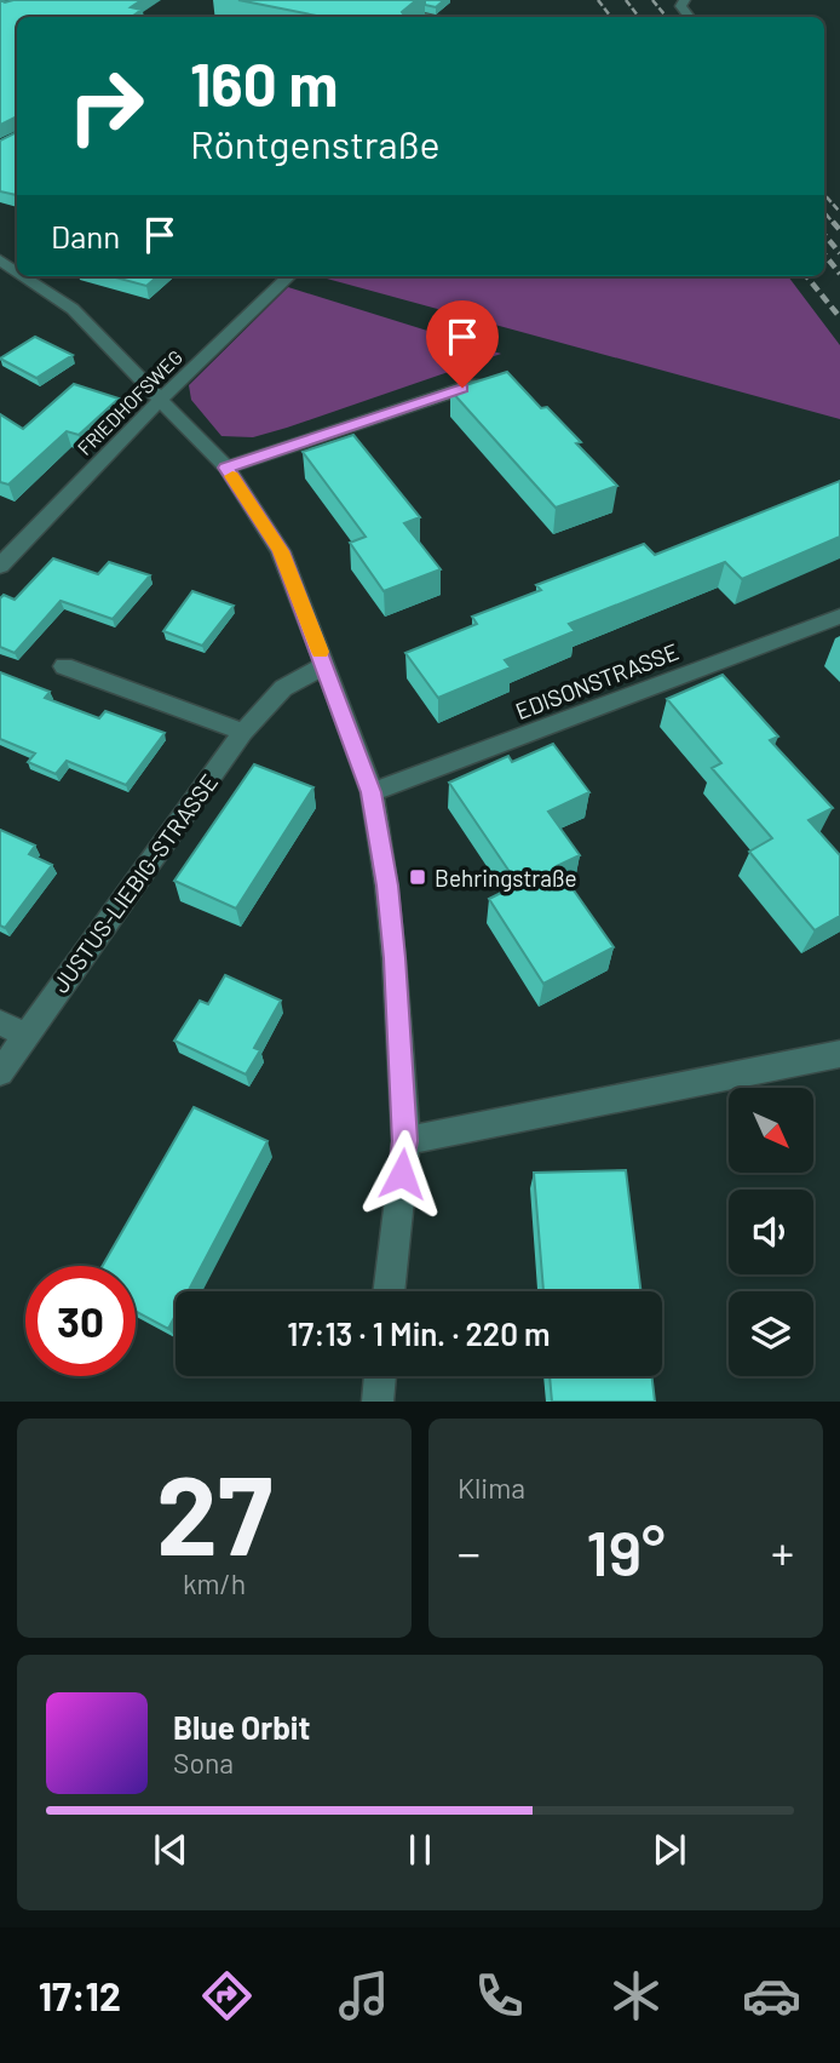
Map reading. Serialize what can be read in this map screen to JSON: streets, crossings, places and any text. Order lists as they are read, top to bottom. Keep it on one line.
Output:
{"streets":{"street":["FRIEDHOFSWEG","EDISONSTRASSE","JUSTUS-LIEBIG-STRASSE"]},"places":{"transit":["Behringstraße"]},"north":"bottom right","page":{"turn":["160 m","Röntgenstraße"],"then":"Dann","limit":"30","trip":"17:13 · 1 Min. · 220 m","tile":[["27","km/h"],"Klima"],"heat":["−","19°","+"],"song":["Blue Orbit","Sona"],"tabs":"17:12"}}
